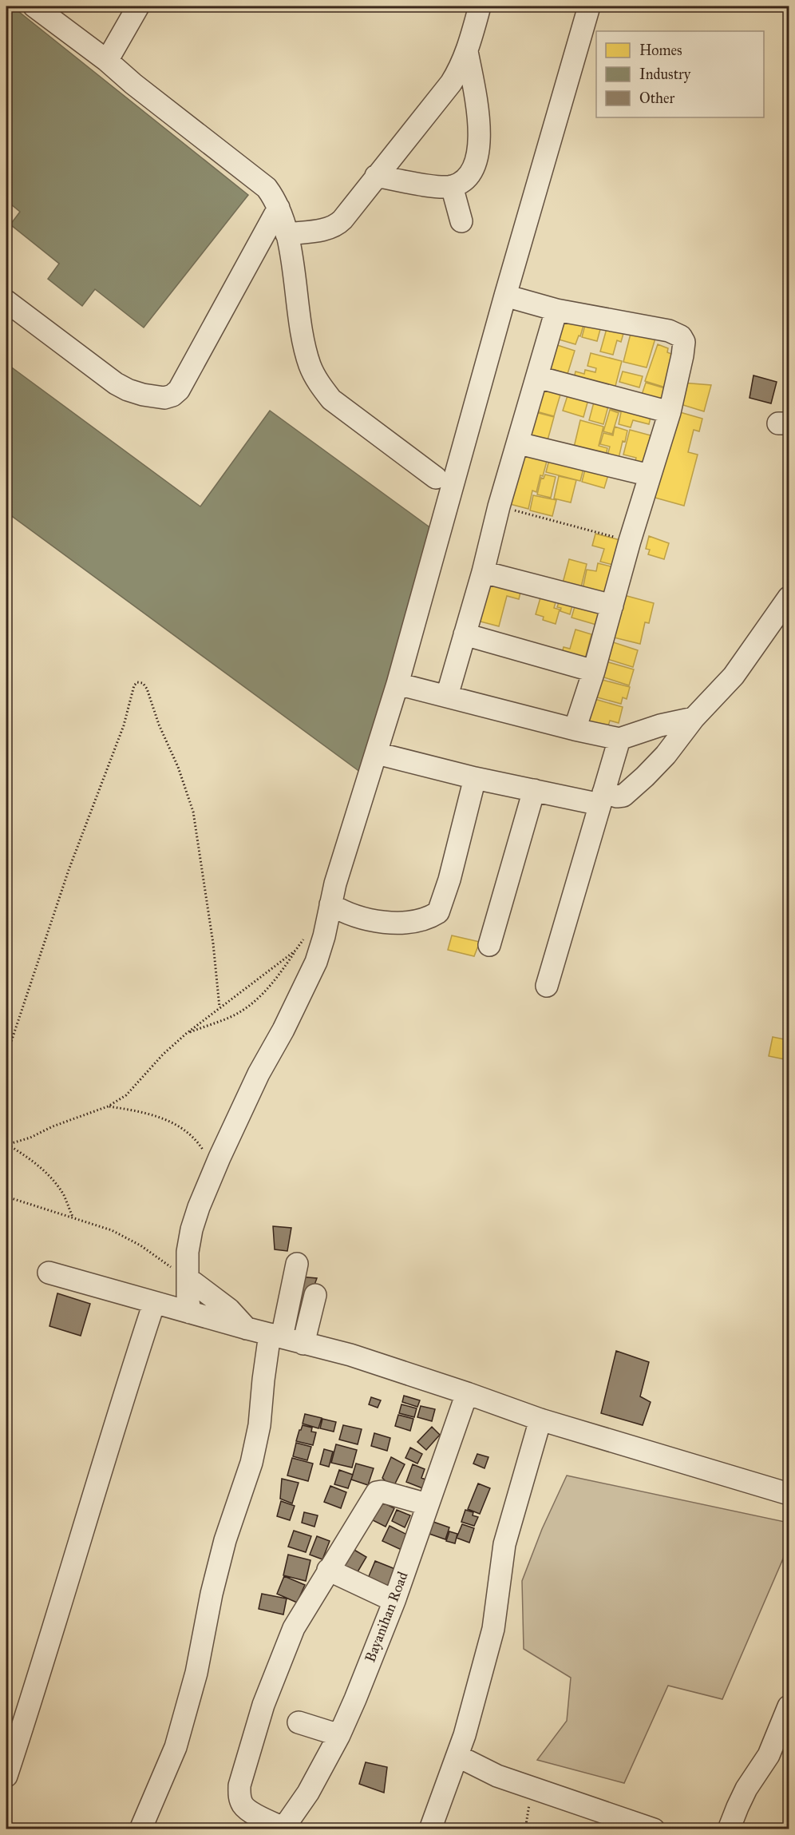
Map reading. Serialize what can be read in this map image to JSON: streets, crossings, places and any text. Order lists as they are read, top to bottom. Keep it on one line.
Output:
{"streets":{"street":["Bayanihan Road"]},"legend":["Homes","Industry","Other"]}
